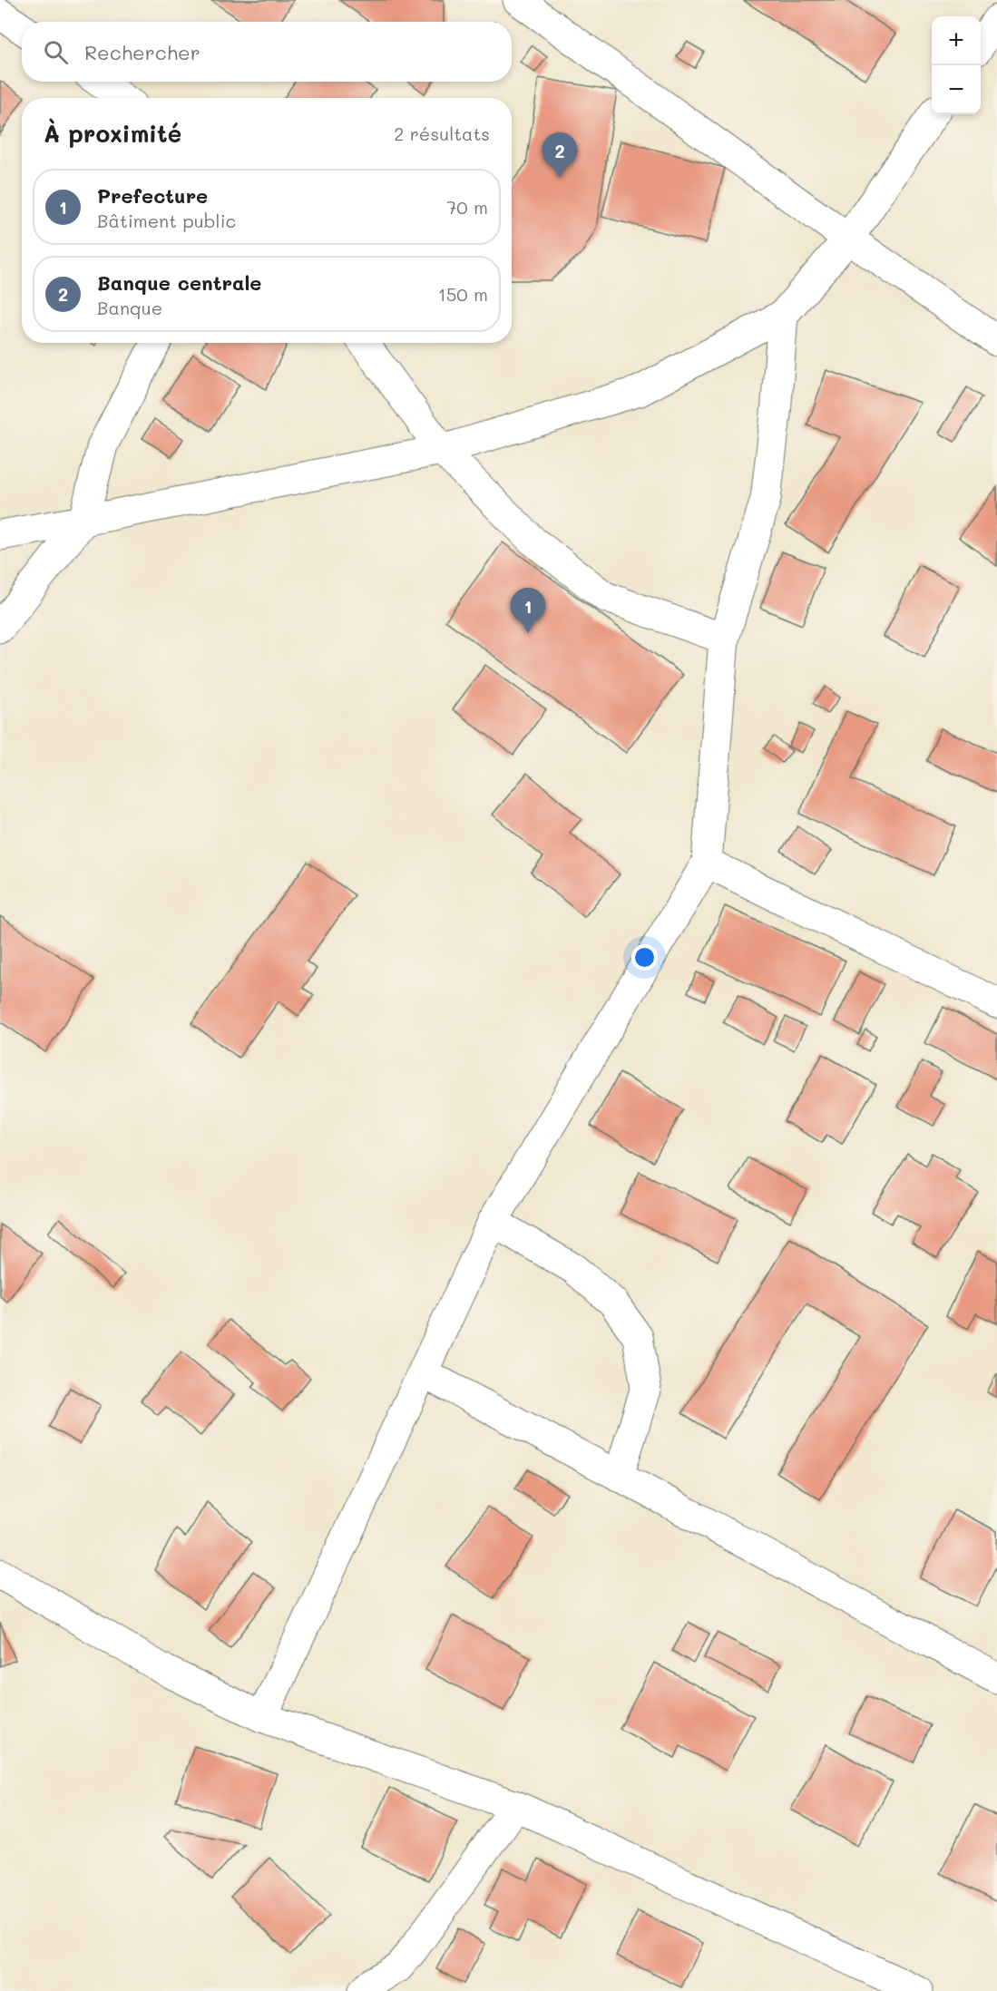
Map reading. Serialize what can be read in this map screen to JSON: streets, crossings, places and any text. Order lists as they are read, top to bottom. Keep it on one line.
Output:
{"page":{"map_buttons":["+","−"],"search":"Rechercher","heading":["À proximité","2 résultats"],"pins":["2","1"],"list":[{"mark":"1","name":"Prefecture","note":"Bâtiment public","value":"70 m"},{"mark":"2","name":"Banque centrale","note":"Banque","value":"150 m"}]}}
